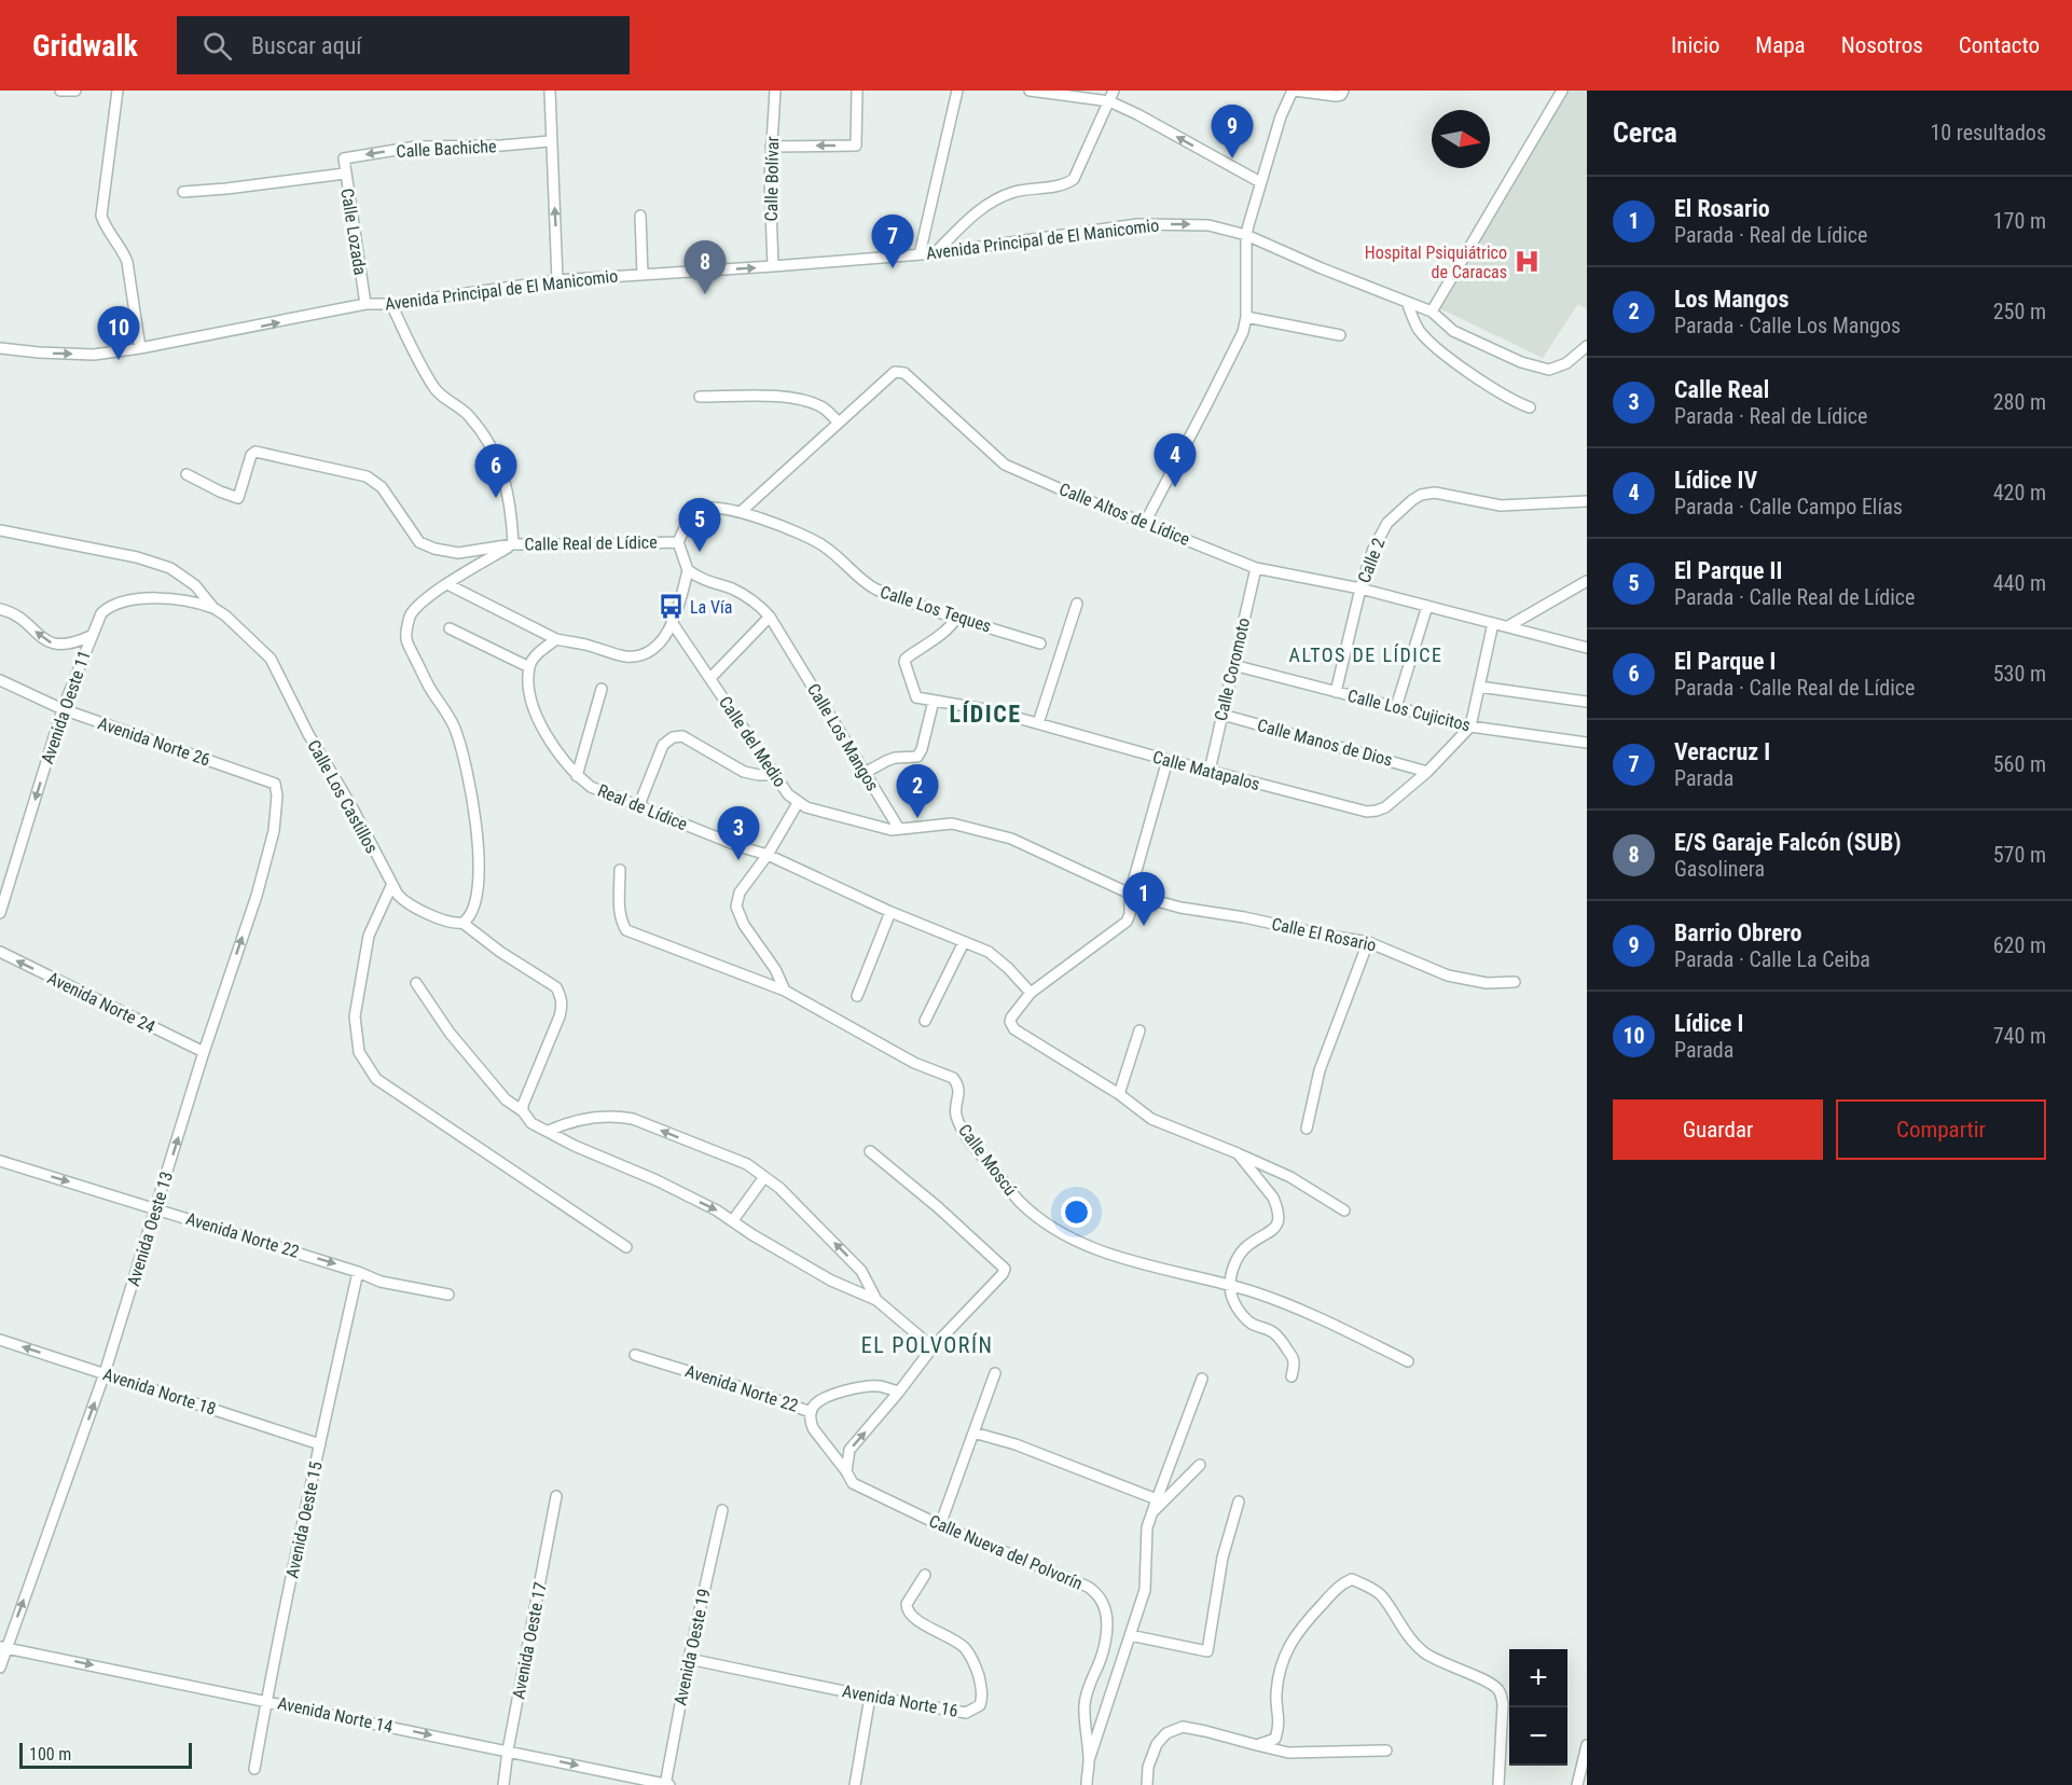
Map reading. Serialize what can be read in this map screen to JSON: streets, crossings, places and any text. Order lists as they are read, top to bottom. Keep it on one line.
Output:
{"streets":{"street":["Calle Bachiche","Calle Bolívar","Calle Lozada","Avenida Principal de El Manicomio","Calle Altos de Lídice","Calle Real de Lídice","Calle 2","Calle Los Teques","Calle Coromoto","Avenida Oeste 11","Calle Los Cujicitos","Calle Los Mangos","Avenida Norte 26","Calle del Medio","Calle Manos de Dios","Calle Matapalos","Calle Los Castillos","Real de Lídice","Calle El Rosario","Avenida Norte 24","Calle Moscú","Avenida Oeste 13","Avenida Norte 22","Avenida Norte 18","Avenida Oeste 15","Calle Nueva del Polvorín","Avenida Oeste 17","Avenida Oeste 19","Avenida Norte 16","Avenida Norte 14"]},"crossings":[["Calle Bachiche","Calle Lozada"],["Calle Bolívar","Avenida Principal de El Manicomio"],["Calle Lozada","Avenida Principal de El Manicomio"],["Avenida Principal de El Manicomio","Calle Real de Lídice"],["Calle Altos de Lídice","Calle 2"],["Calle Altos de Lídice","Calle Los Teques"],["Calle Altos de Lídice","Calle Coromoto"],["Calle Real de Lídice","Calle Los Teques"],["Calle Real de Lídice","Calle Los Mangos"],["Calle Real de Lídice","Calle Los Castillos"],["Calle 2","Calle Los Cujicitos"],["Calle Los Teques","Calle Matapalos"],["Calle Coromoto","Calle Los Cujicitos"],["Calle Coromoto","Calle Manos de Dios"],["Calle Coromoto","Calle Matapalos"],["Avenida Oeste 11","Avenida Norte 26"],["Avenida Oeste 11","Calle Los Castillos"],["Calle Los Cujicitos","Calle Matapalos"],["Calle Los Mangos","Calle del Medio"],["Avenida Norte 26","Avenida Oeste 13"],["Calle Manos de Dios","Calle Matapalos"],["Avenida Norte 24","Avenida Oeste 13"],["Avenida Oeste 13","Avenida Norte 22"],["Avenida Oeste 13","Avenida Norte 18"],["Avenida Oeste 13","Avenida Norte 14"],["Avenida Norte 22","Avenida Oeste 15"],["Avenida Norte 22","Calle Nueva del Polvorín"],["Avenida Norte 18","Avenida Oeste 15"],["Avenida Oeste 15","Avenida Norte 14"],["Avenida Oeste 17","Avenida Norte 14"],["Avenida Oeste 19","Avenida Norte 16"],["Avenida Oeste 19","Avenida Norte 14"]],"one_way":["Calle Bachiche","Avenida Principal de El Manicomio","Avenida Oeste 11","Avenida Norte 24","Avenida Oeste 13","Avenida Norte 22","Avenida Norte 14"],"districts":["ALTOS DE LÍDICE","LÍDICE","EL POLVORÍN"],"places":{"hospital":["Hospital Psiquiátrico de Caracas"],"bus stop":["La Vía"]},"scale_bar":"100 m","north":"right","page":{"header":"Gridwalk","search":"Buscar aquí","nav":["Inicio","Mapa","Nosotros","Contacto"],"heading":["Cerca","10 resultados"],"pins":["9","7","8","10","4","6","5","2","3","1"],"list":[{"mark":"1","name":"El Rosario","note":"Parada · Real de Lídice","value":"170 m"},{"mark":"2","name":"Los Mangos","note":"Parada · Calle Los Mangos","value":"250 m"},{"mark":"3","name":"Calle Real","note":"Parada · Real de Lídice","value":"280 m"},{"mark":"4","name":"Lídice IV","note":"Parada · Calle Campo Elías","value":"420 m"},{"mark":"5","name":"El Parque II","note":"Parada · Calle Real de Lídice","value":"440 m"},{"mark":"6","name":"El Parque I","note":"Parada · Calle Real de Lídice","value":"530 m"},{"mark":"7","name":"Veracruz I","note":"Parada","value":"560 m"},{"mark":"8","name":"E/S Garaje Falcón (SUB)","note":"Gasolinera","value":"570 m"},{"mark":"9","name":"Barrio Obrero","note":"Parada · Calle La Ceiba","value":"620 m"},{"mark":"10","name":"Lídice I","note":"Parada","value":"740 m"}],"buttons":["Guardar","Compartir"],"map_buttons":["+","−"],"scale":"100 m"}}
